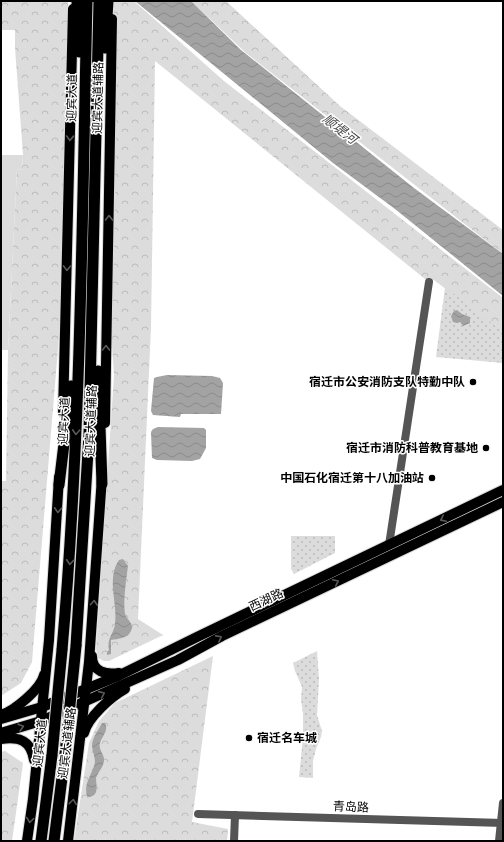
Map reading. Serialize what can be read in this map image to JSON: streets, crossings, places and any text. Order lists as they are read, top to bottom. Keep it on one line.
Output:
{"streets":{"highway":["迎宾大道"],"main road":["迎宾大道辅路","西湖路"],"street":["青岛路"]},"crossings":[["迎宾大道辅路","西湖路"]],"water":["顺堤河"],"places":["宿迁市公安消防支队特勤中队","宿迁市消防科普教育基地","中国石化宿迁第十八加油站","宿迁名车城"]}
